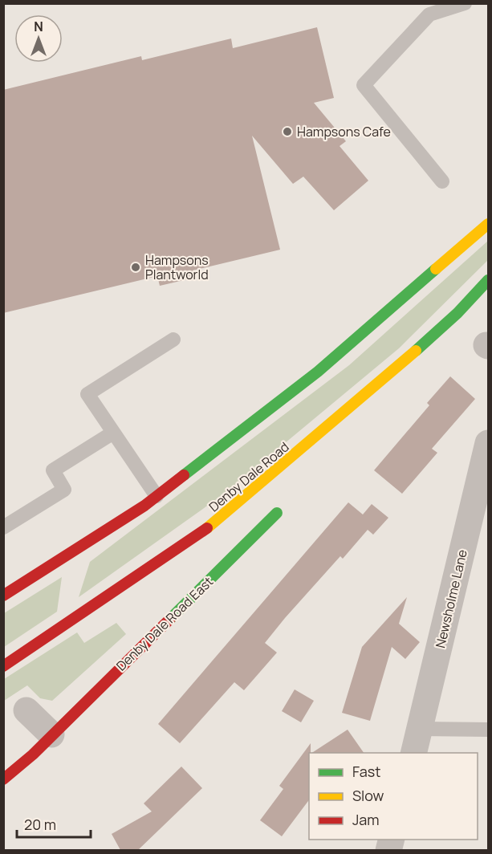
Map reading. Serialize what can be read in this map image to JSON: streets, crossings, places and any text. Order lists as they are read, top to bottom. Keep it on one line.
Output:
{"streets":{"main road":["Denby Dale Road","Denby Dale Road East"],"street":["Newsholme Lane"]},"places":["Hampsons Cafe","Hampsons Plantworld"],"legend":["Fast","Slow","Jam"],"scale_bar":"20 m","north":"top"}
